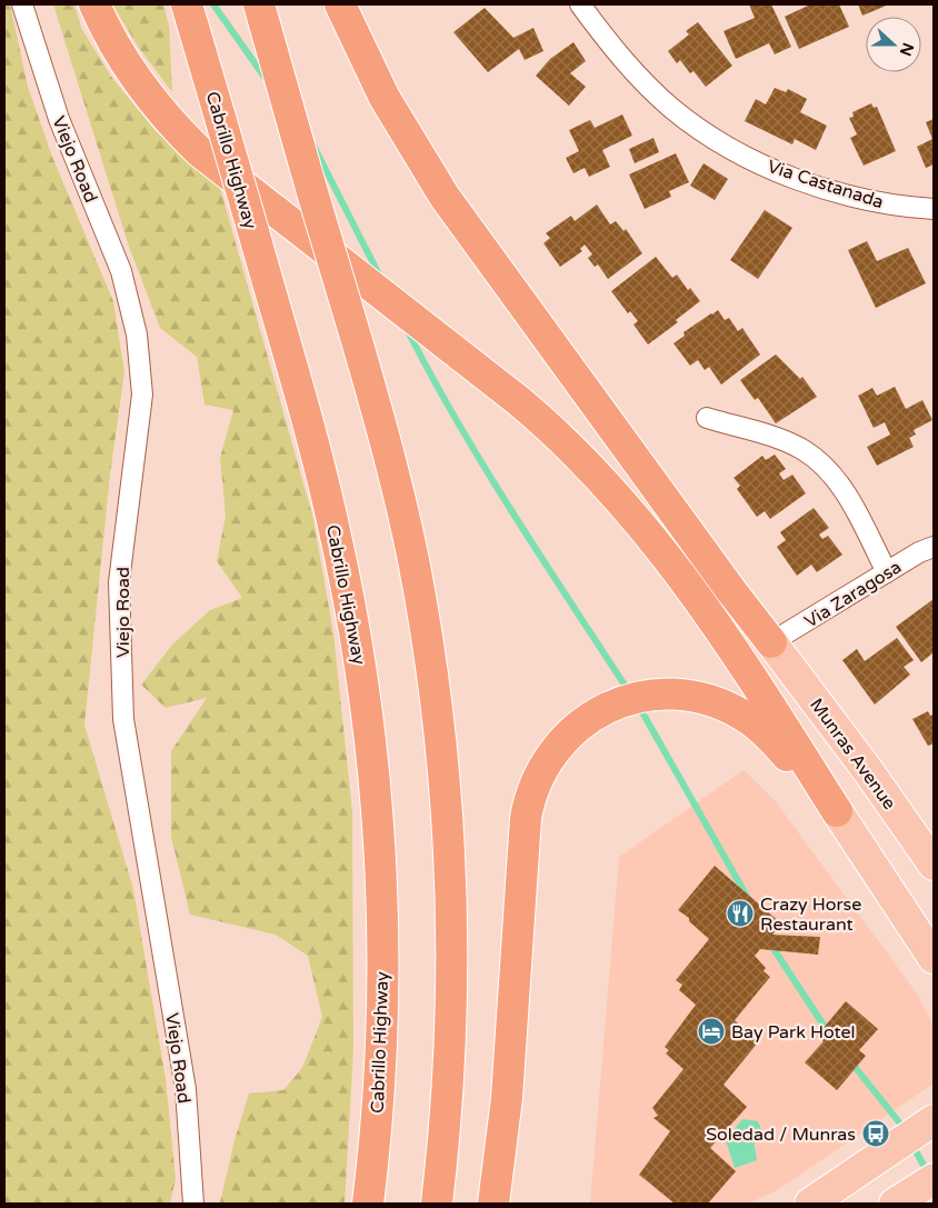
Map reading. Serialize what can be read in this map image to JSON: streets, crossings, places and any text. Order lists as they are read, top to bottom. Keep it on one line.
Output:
{"streets":{"highway":["Cabrillo Highway"],"main road":["Munras Avenue"],"street":["Viejo Road","Via Castanada","Via Zaragosa"]},"crossings":[["Via Zaragosa","Munras Avenue"]],"places":{"restaurant":["Crazy Horse Restaurant"],"hotel":["Bay Park Hotel"],"bus stop":["Soledad / Munras"]},"north":"right"}
